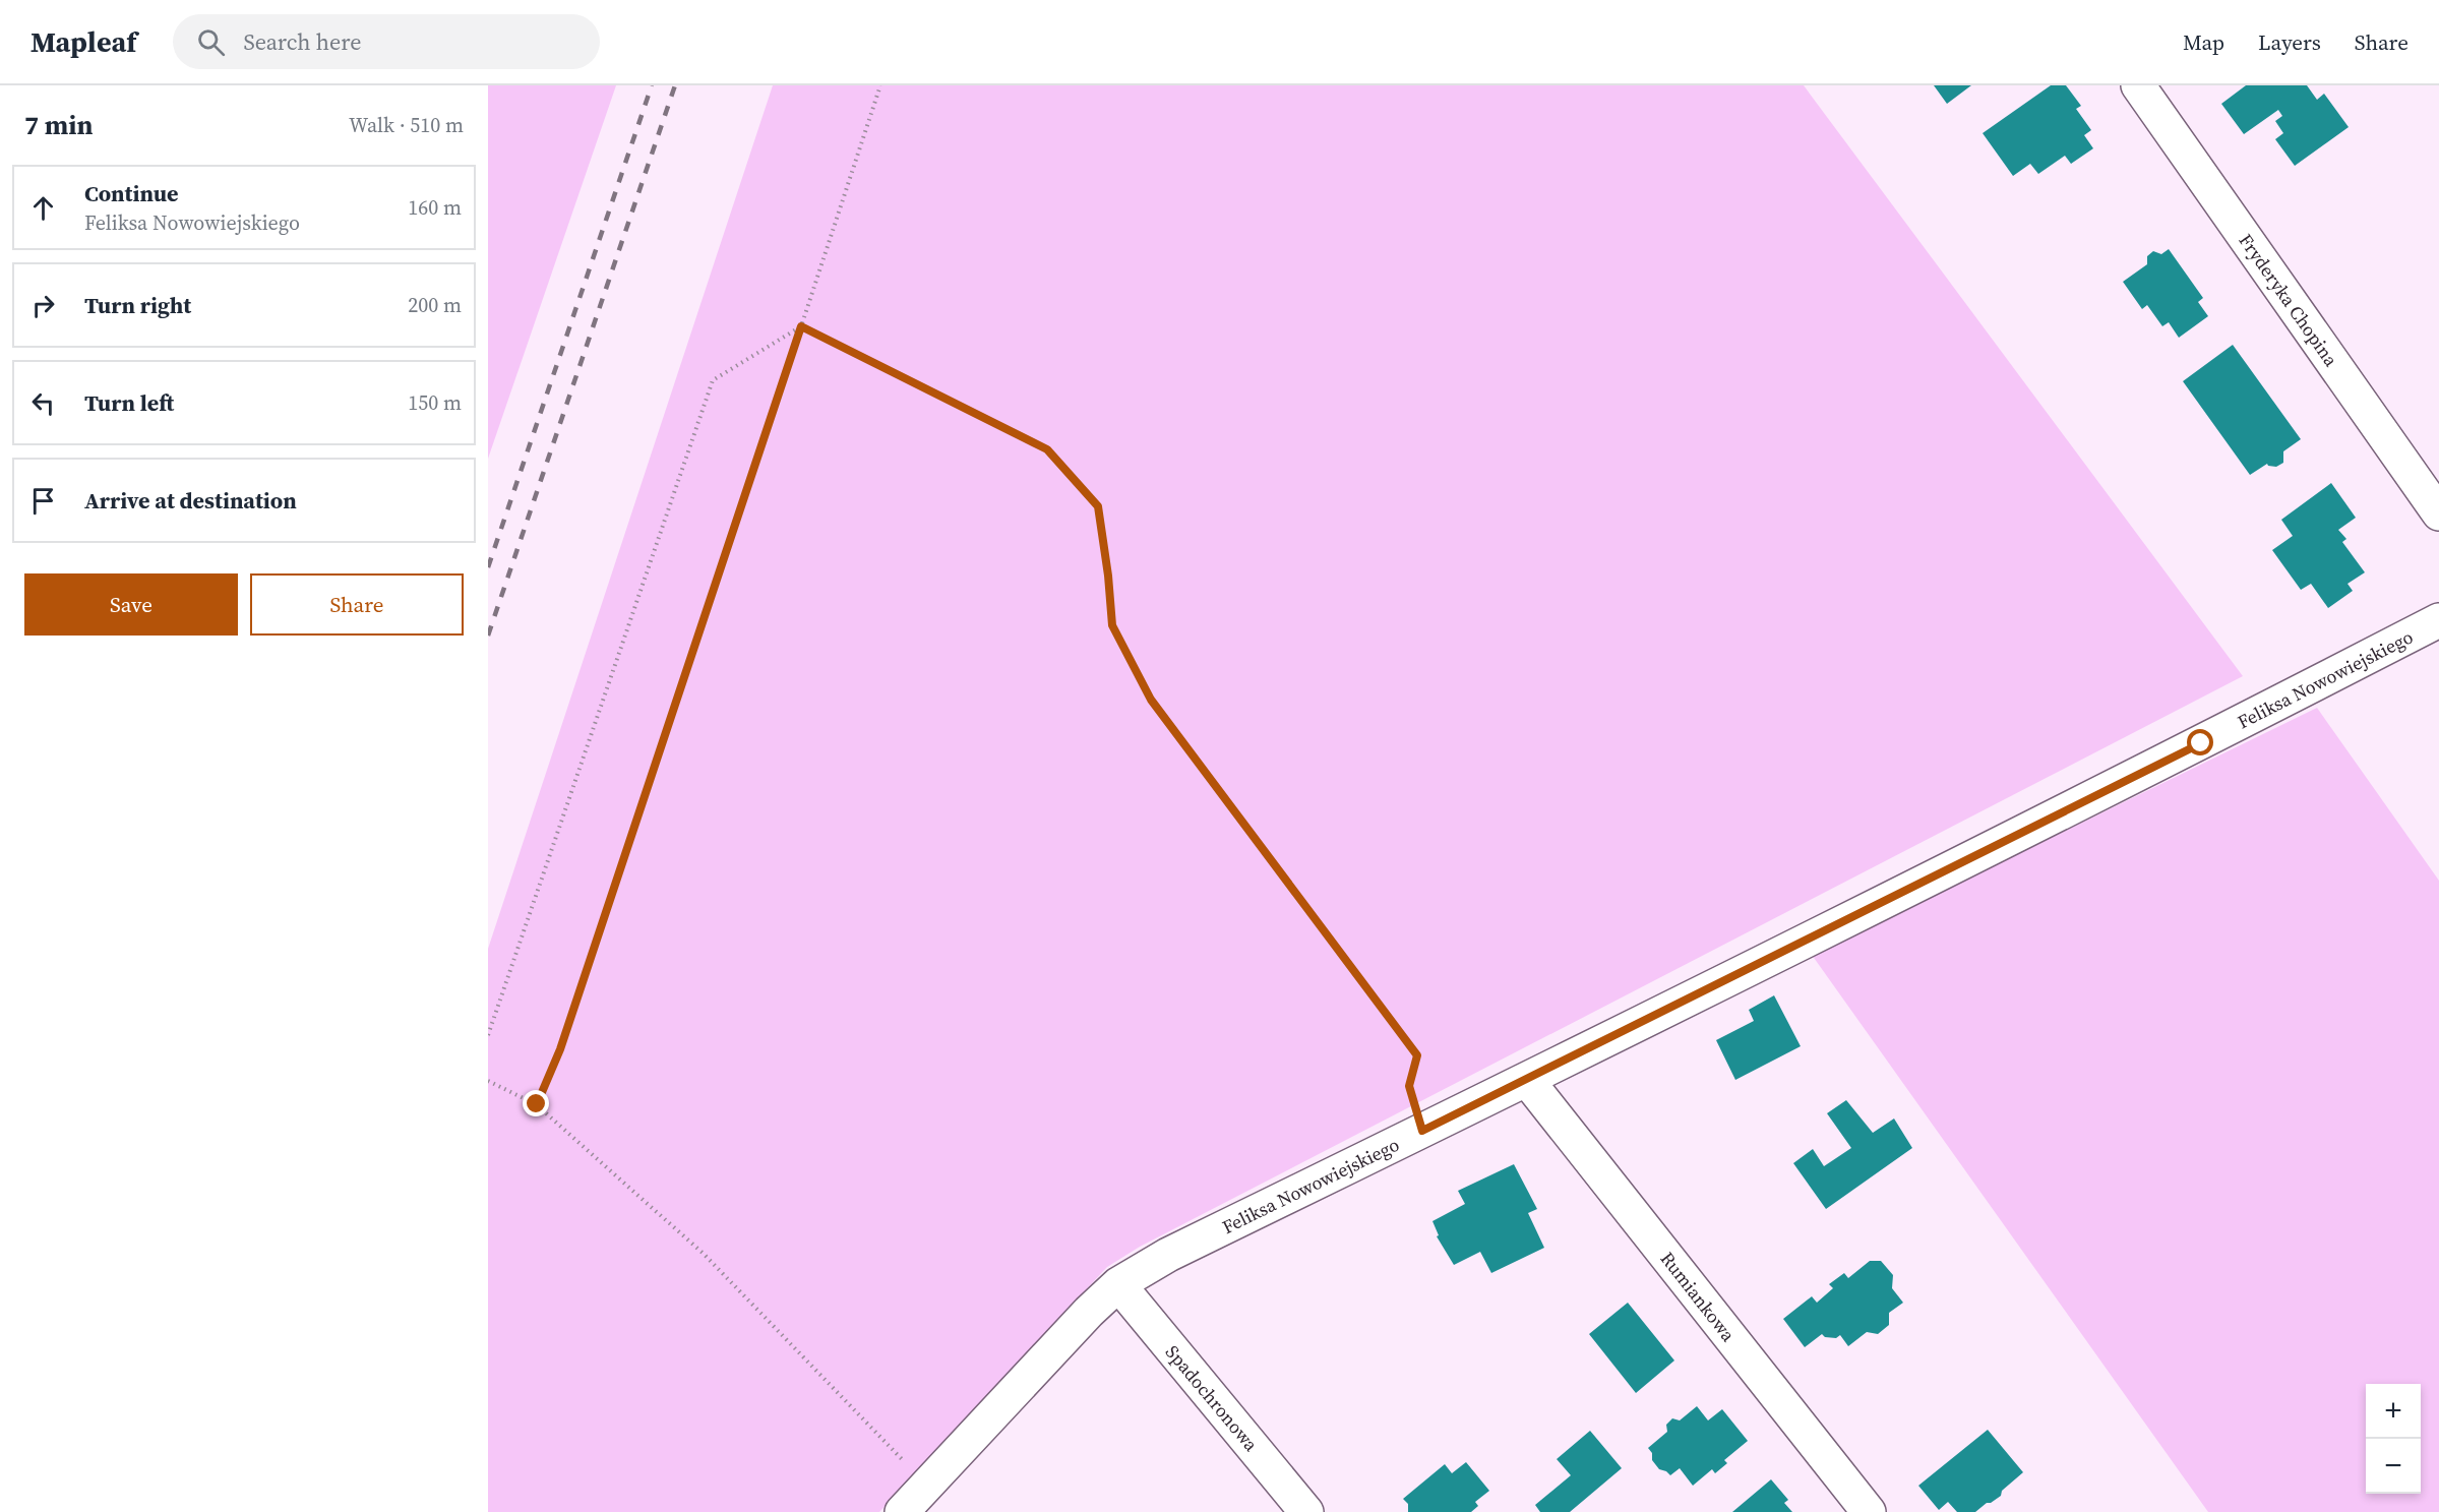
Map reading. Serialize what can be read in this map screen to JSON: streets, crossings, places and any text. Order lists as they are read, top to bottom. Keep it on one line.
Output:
{"streets":{"street":["Fryderyka Chopina","Feliksa Nowowiejskiego","Rumiankowa","Spadochronowa"]},"crossings":[["Feliksa Nowowiejskiego","Rumiankowa"],["Feliksa Nowowiejskiego","Spadochronowa"]],"page":{"header":"Mapleaf","search":"Search here","nav":["Map","Layers","Share"],"heading":["7 min","Walk · 510 m"],"list":[["Continue","Feliksa Nowowiejskiego","160 m"],["Turn right","200 m"],["Turn left","150 m"],"Arrive at destination"],"buttons":["Save","Share"],"map_buttons":["+","−"]}}
